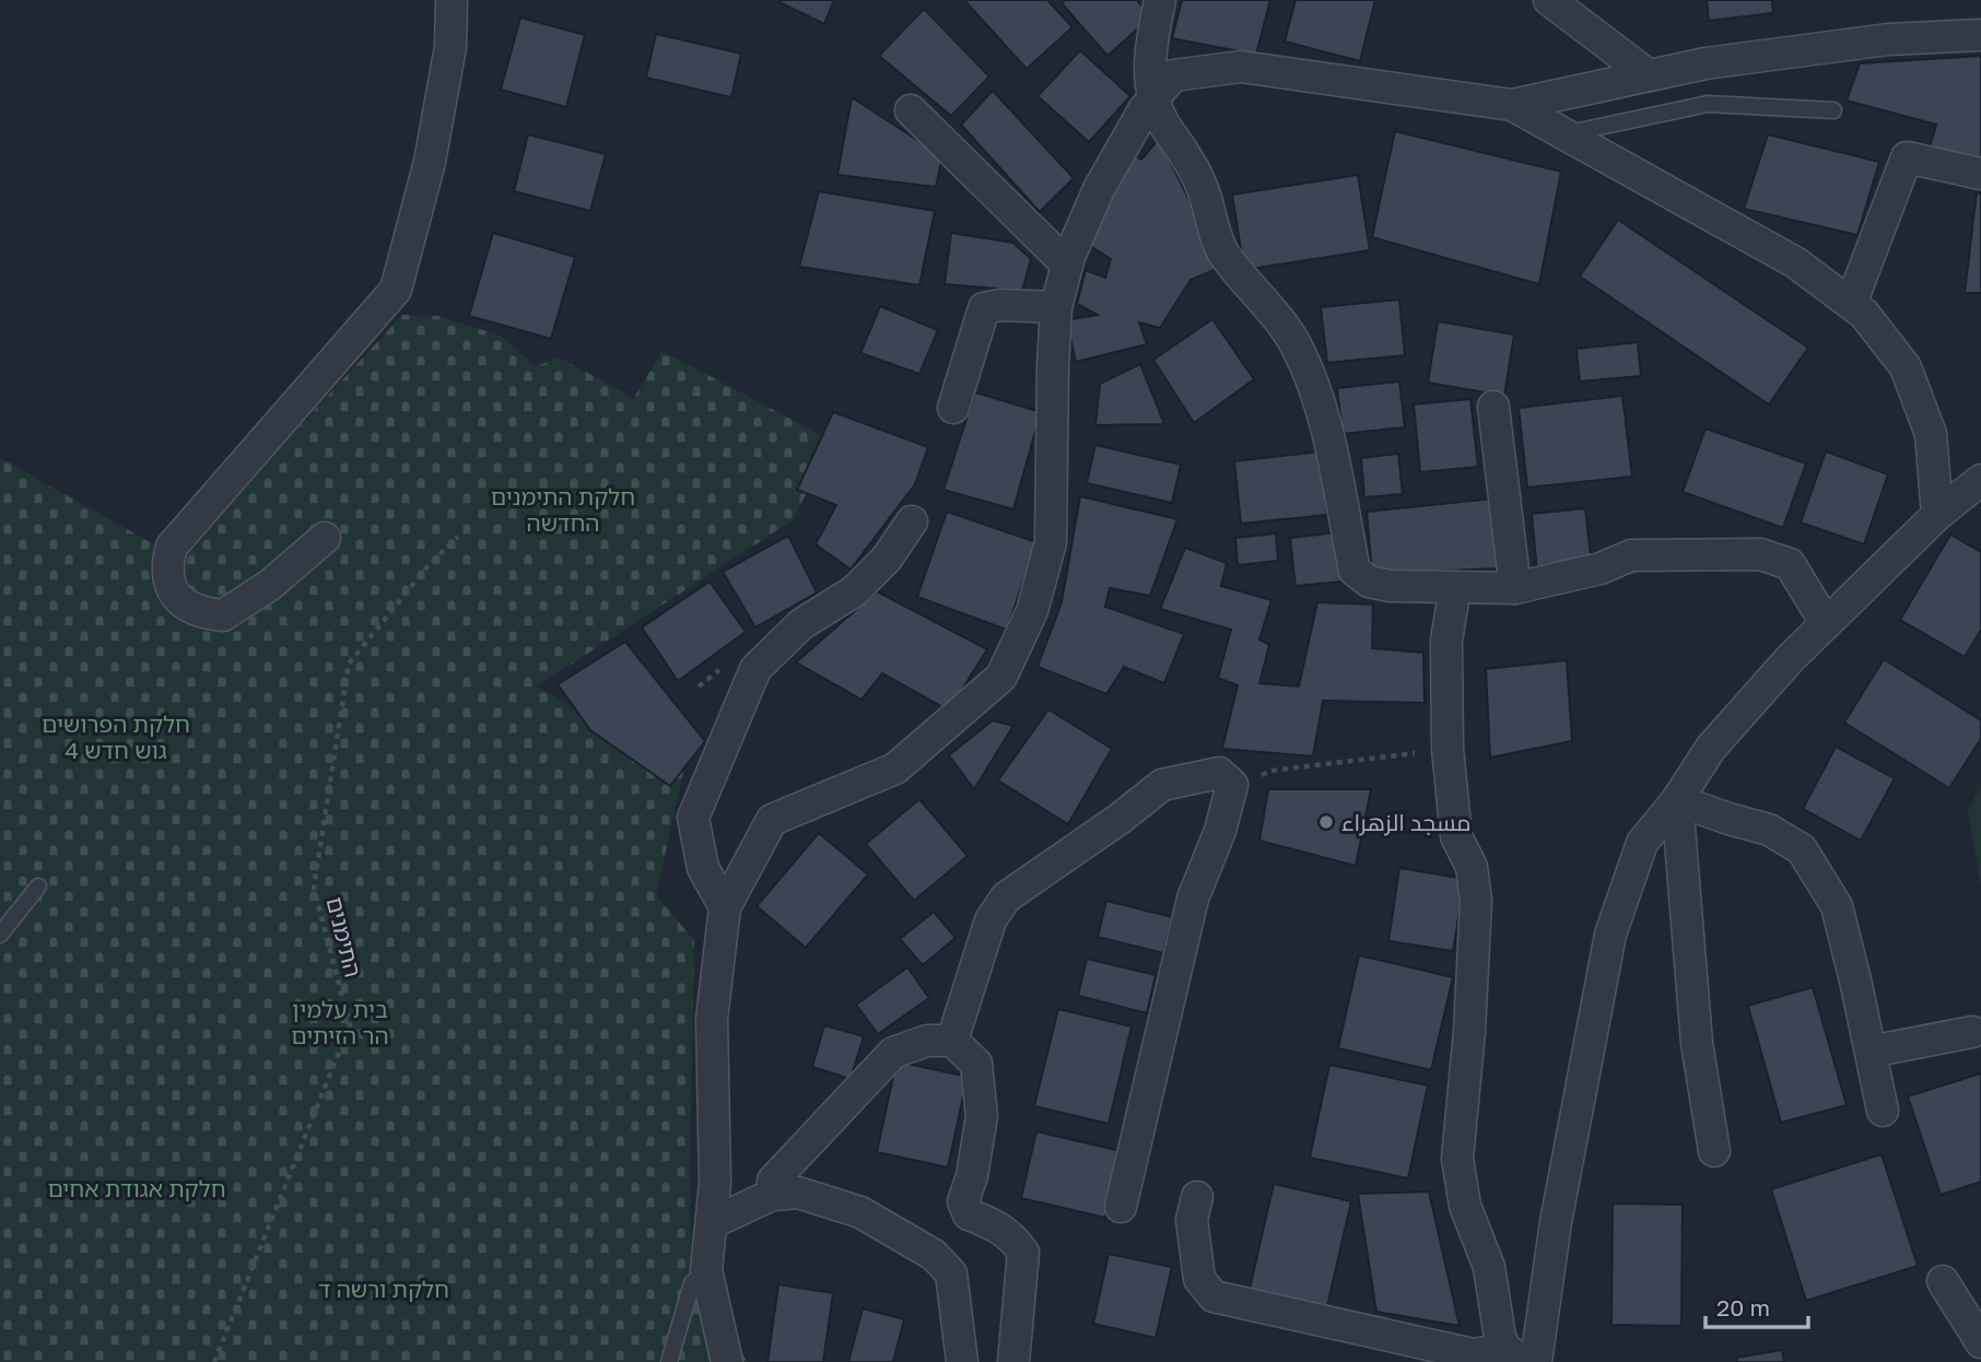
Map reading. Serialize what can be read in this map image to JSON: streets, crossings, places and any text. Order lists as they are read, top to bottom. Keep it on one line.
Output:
{"streets":{"path":["התימנים"]},"parks":["חלקת התימנים החדשה","חלקת הפרושים גוש חדש 4","בית עלמין הר הזיתים","חלקת אגודת אחים","חלקת ורשה ד"],"places":["مسجد الزهراء"],"scale_bar":"20 m"}
